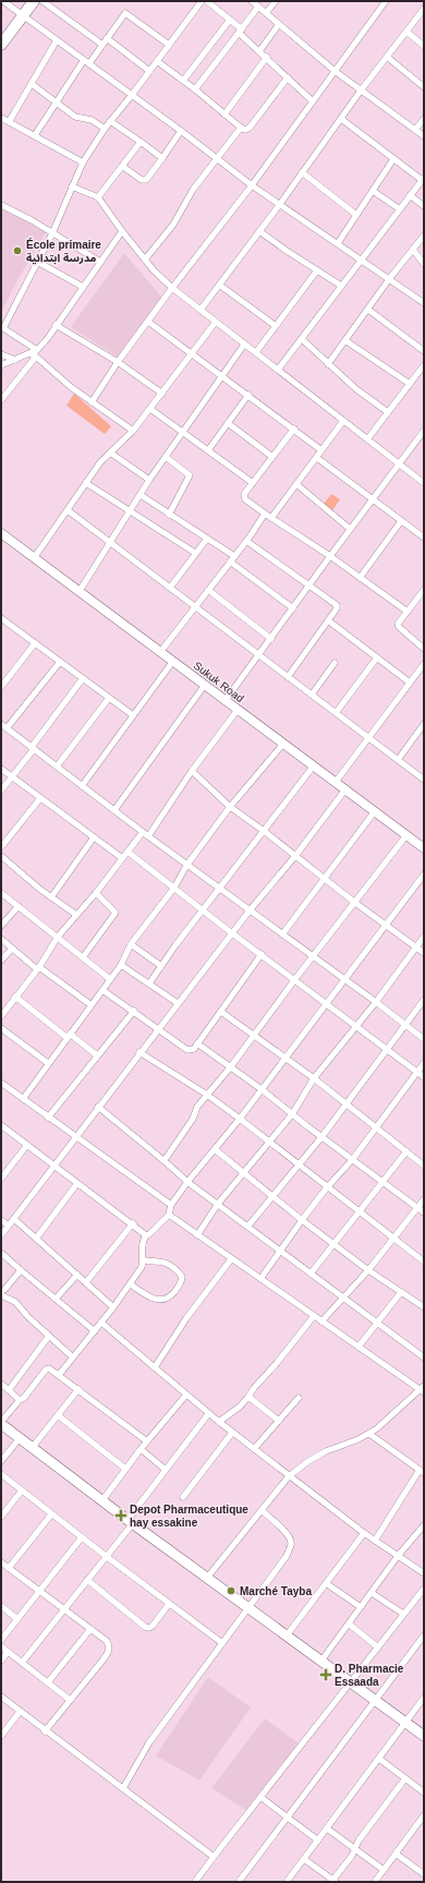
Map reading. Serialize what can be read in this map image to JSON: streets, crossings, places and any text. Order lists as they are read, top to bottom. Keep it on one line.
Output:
{"streets":{"street":["Sukuk Road"]},"places":{"other":["École primaire مدرسة ابتدائية","Marché Tayba"],"health":["Depot Pharmaceutique hay essakine","D. Pharmacie Essaada"]}}
